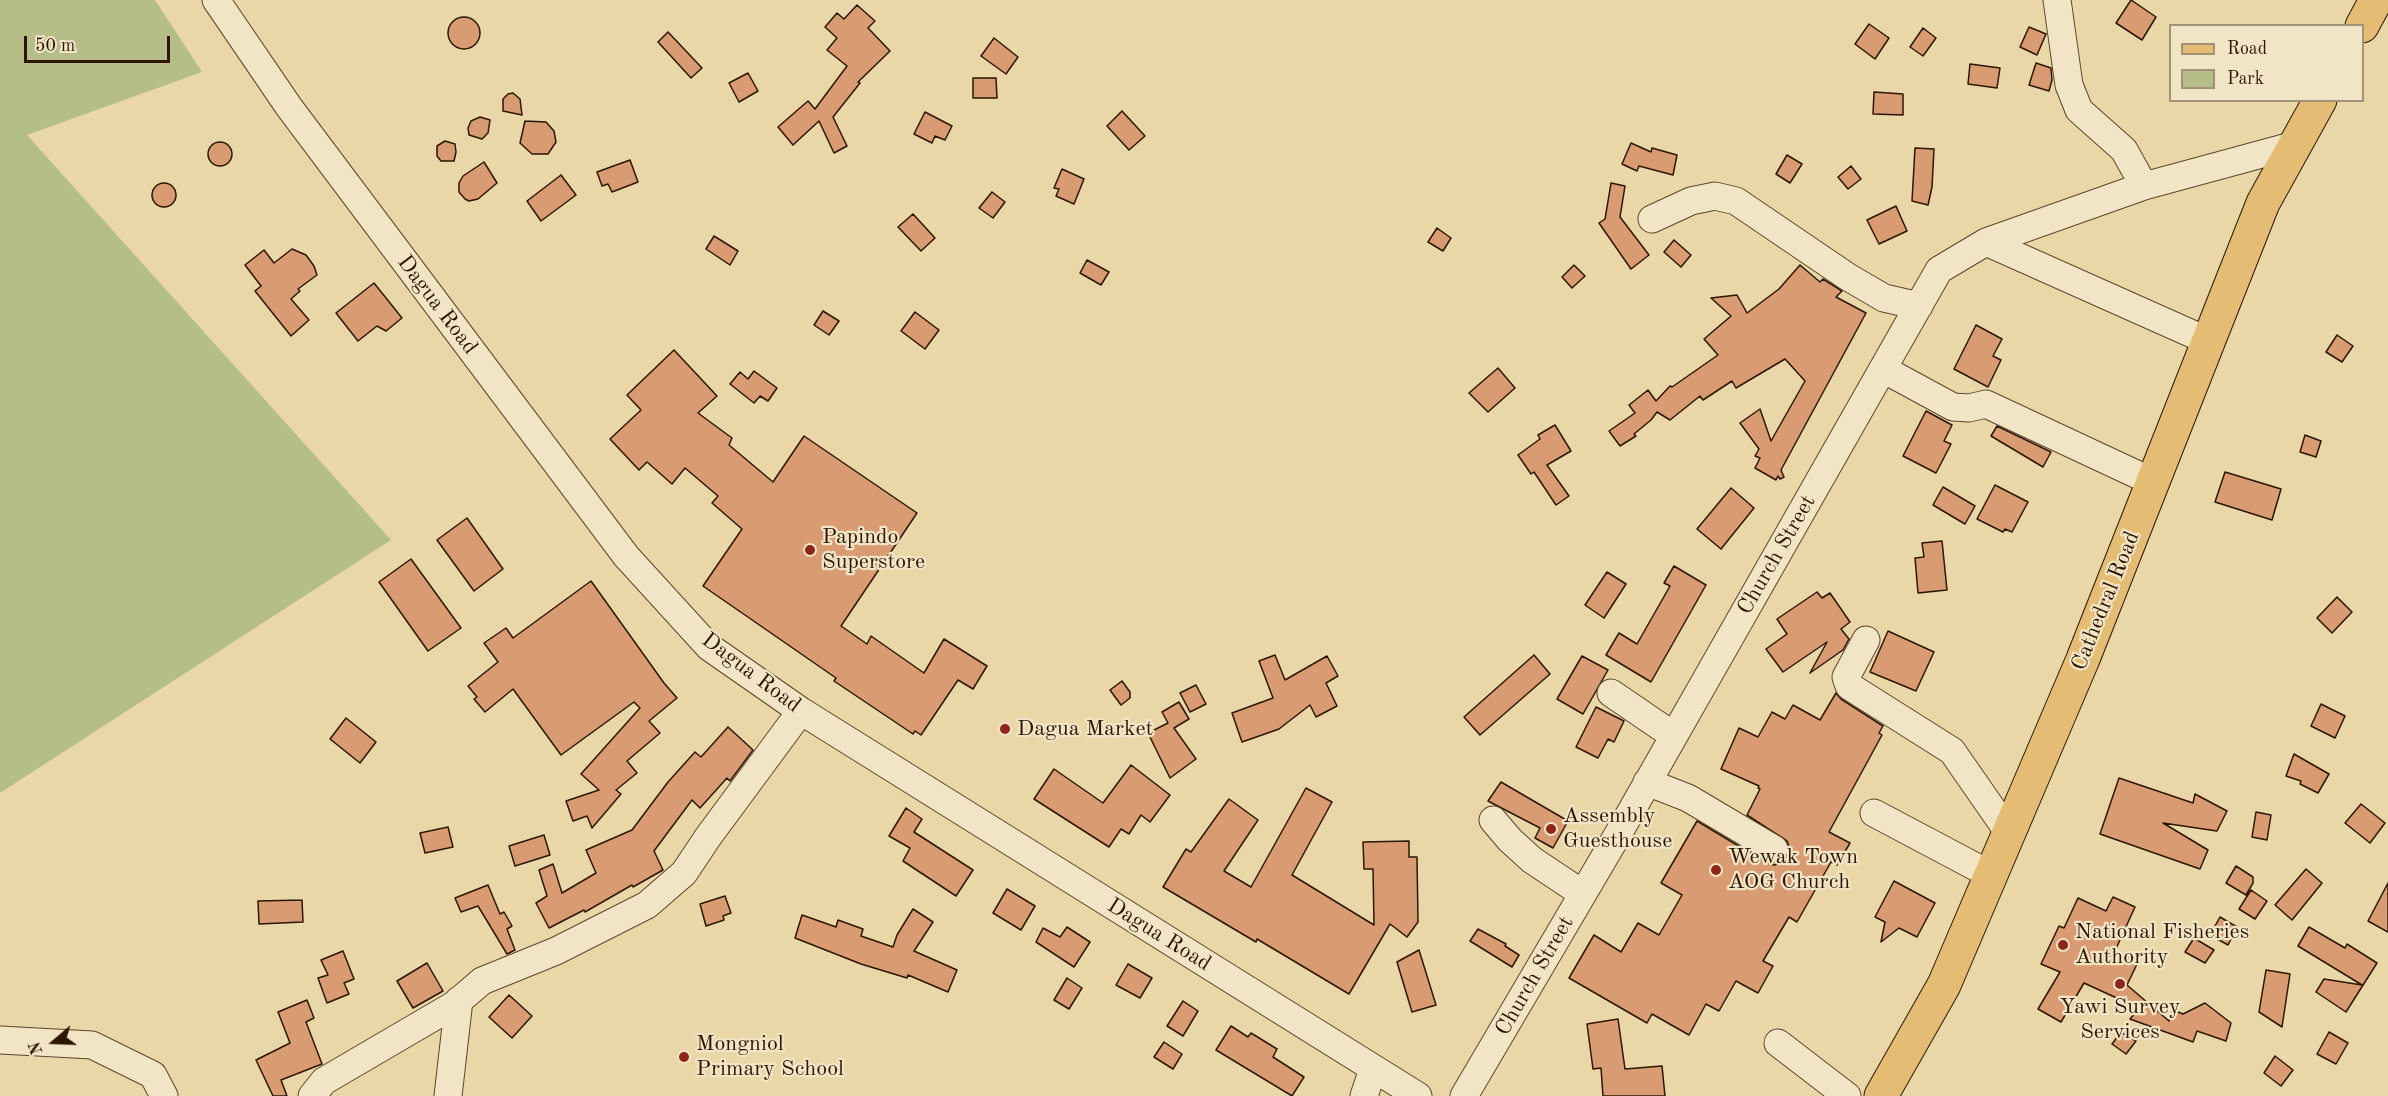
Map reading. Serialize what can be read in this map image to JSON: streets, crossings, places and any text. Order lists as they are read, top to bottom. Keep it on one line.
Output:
{"streets":{"main road":["Cathedral Road"],"street":["Dagua Road","Church Street"]},"crossings":[["Church Street","Cathedral Road"]],"places":["Papindo Superstore","Dagua Market","Assembly Guesthouse","Wewak Town AOG Church","National Fisheries Authority","Yawi Survey Services","Mongniol Primary School"],"legend":["Road","Park"],"scale_bar":"50 m","north":"left"}
